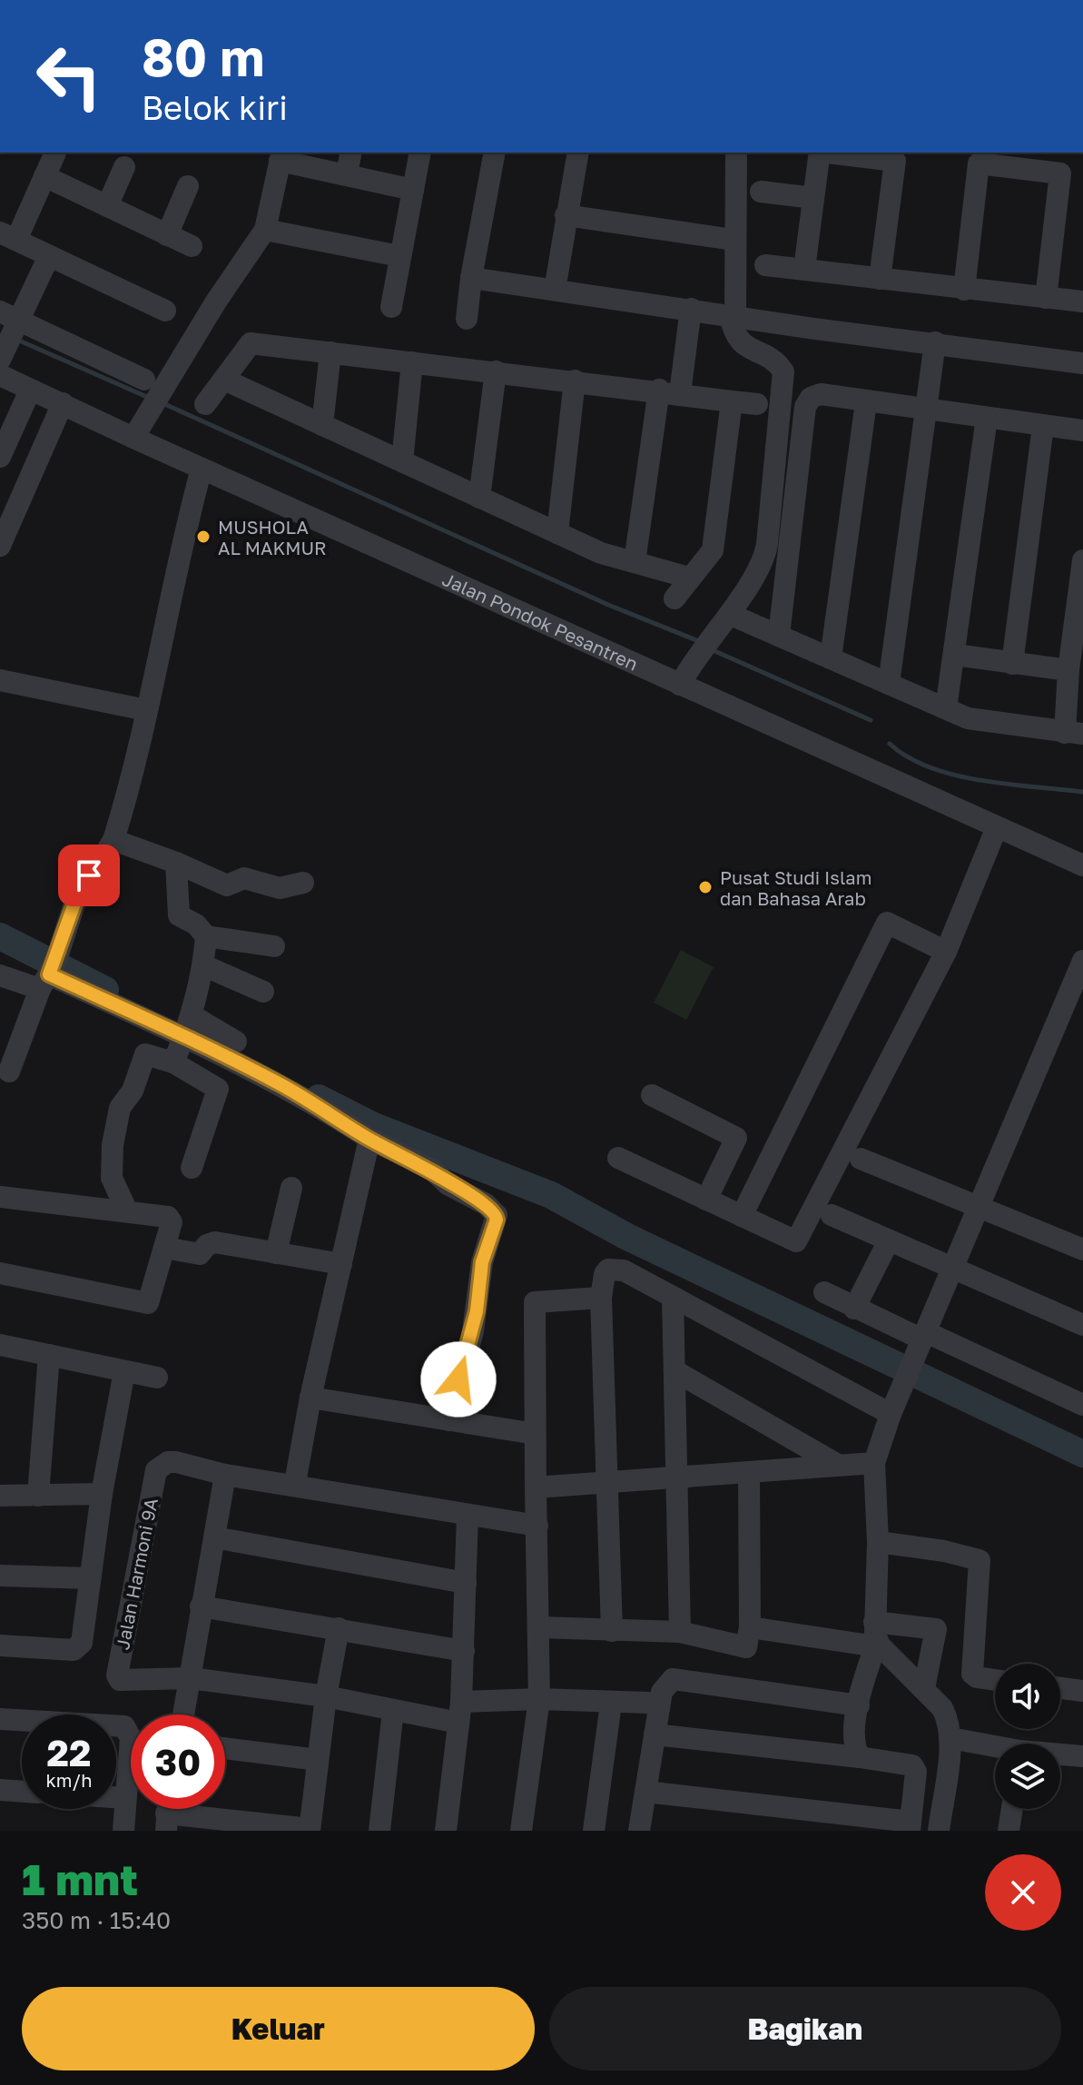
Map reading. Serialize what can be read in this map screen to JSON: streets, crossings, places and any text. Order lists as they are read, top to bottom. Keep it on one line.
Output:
{"streets":{"street":["Jalan Pondok Pesantren","Jalan Harmoni 9A"]},"places":["MUSHOLA AL MAKMUR","Pusat Studi Islam dan Bahasa Arab"],"page":{"turn":["80 m","Belok kiri"],"speed":"22 km/h","limit":"30","heading":["1 mnt","350 m · 15:40"],"buttons":["Keluar","Bagikan"]}}
